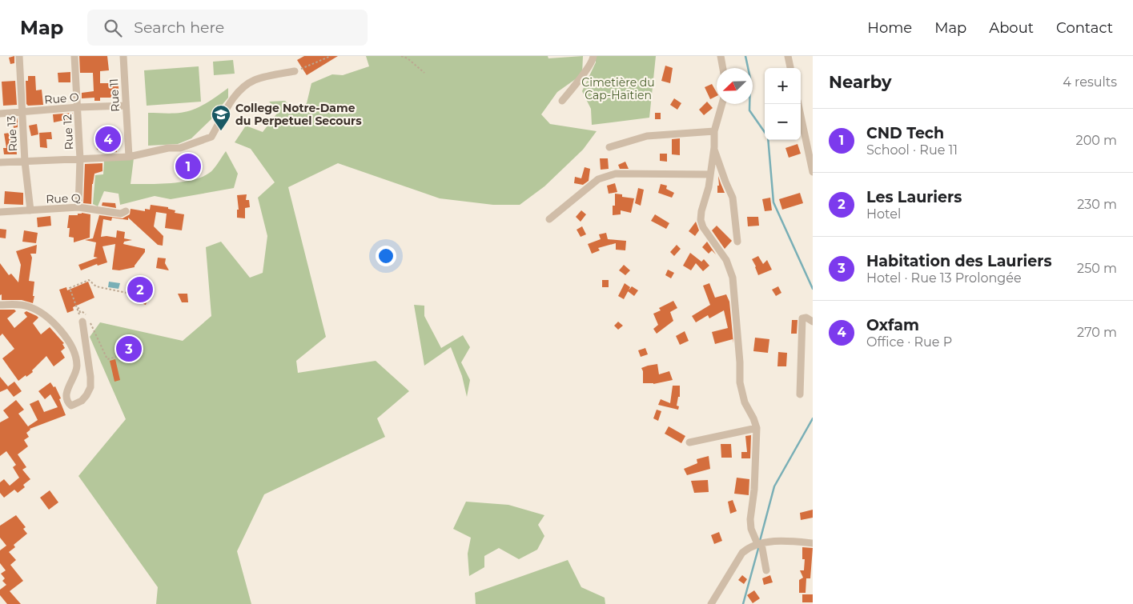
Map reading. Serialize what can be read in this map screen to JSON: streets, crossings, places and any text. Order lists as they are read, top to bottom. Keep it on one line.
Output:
{"streets":{"street":["Rue 11","Rue O","Rue 12","Rue 13","Rue Q"]},"crossings":[["Rue 11","Rue O"],["Rue O","Rue 12"],["Rue O","Rue 13"],["Rue 12","Rue Q"],["Rue 13","Rue Q"]],"parks":["Cimetière du Cap-Haïtien"],"places":{"school or university":["College Notre-Dame du Perpetuel Secours"]},"north":"bottom left","page":{"header":"Map","search":"Search here","nav":["Home","Map","About","Contact"],"heading":["Nearby","4 results"],"map_buttons":["+","−"],"list":[{"mark":"1","name":"CND Tech","note":"School · Rue 11","value":"200 m"},{"mark":"2","name":"Les Lauriers","note":"Hotel","value":"230 m"},{"mark":"3","name":"Habitation des Lauriers","note":"Hotel · Rue 13 Prolongée","value":"250 m"},{"mark":"4","name":"Oxfam","note":"Office · Rue P","value":"270 m"}],"pins":["4","1","2","3"]}}
